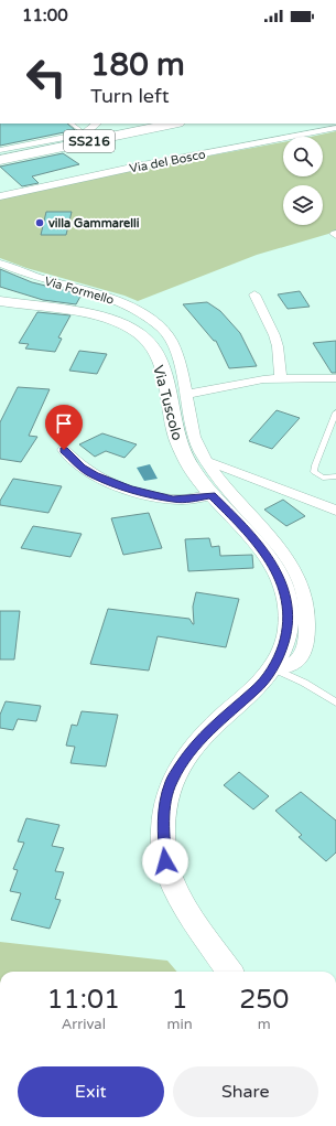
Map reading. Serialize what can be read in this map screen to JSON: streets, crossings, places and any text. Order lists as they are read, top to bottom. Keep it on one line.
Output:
{"streets":{"main road":["SS216"],"street":["Via del Bosco","Via Formello","Via Tuscolo"]},"crossings":[["Via Formello","Via Tuscolo"]],"places":["villa Gammarelli"],"page":{"status":"11:00","turn":["180 m","Turn left"],"eta":["11:01","Arrival","1","min","250","m"],"buttons":["Exit","Share"]}}
